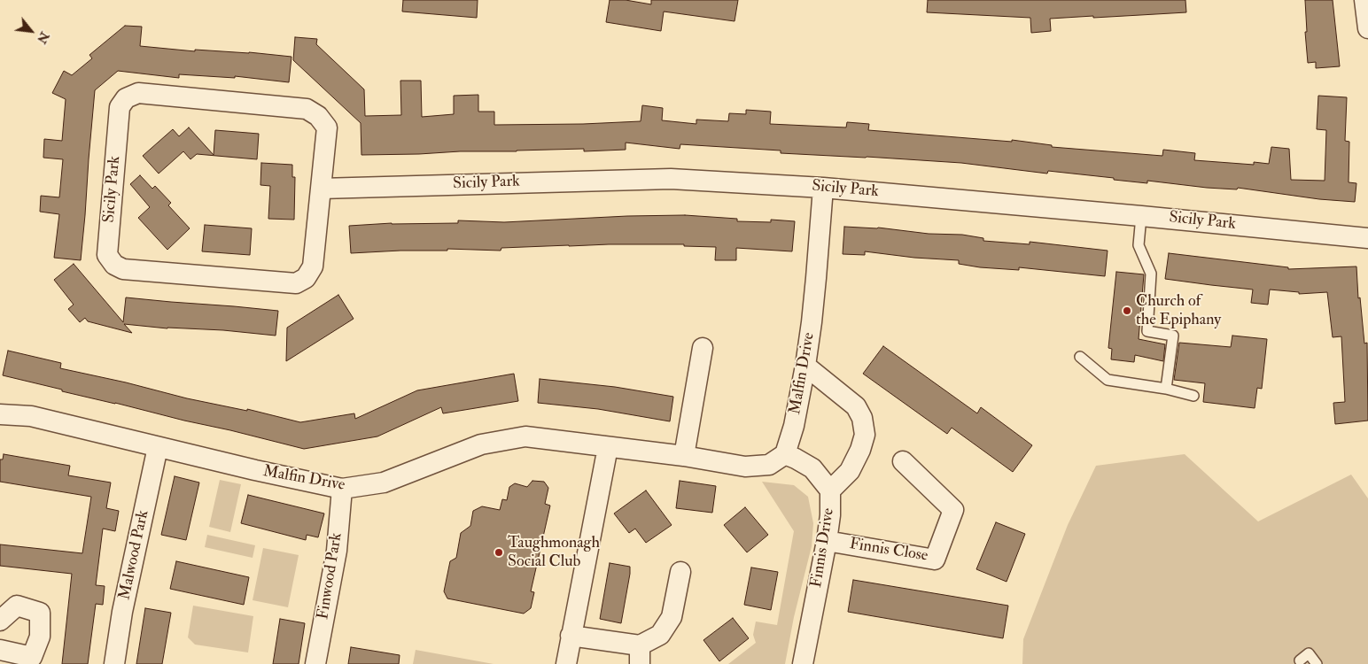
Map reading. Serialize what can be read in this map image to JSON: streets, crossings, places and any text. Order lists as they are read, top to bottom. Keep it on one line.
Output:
{"streets":{"street":["Sicily Park","Malfin Drive","Finnis Drive","Finnis Close","Malwood Park","Finwood Park"]},"crossings":[["Sicily Park","Malfin Drive"],["Malfin Drive","Finnis Drive"],["Malfin Drive","Malwood Park"],["Malfin Drive","Finwood Park"],["Finnis Drive","Finnis Close"]],"places":["Church of the Epiphany","Taughmonagh Social Club"],"north":"bottom right"}
